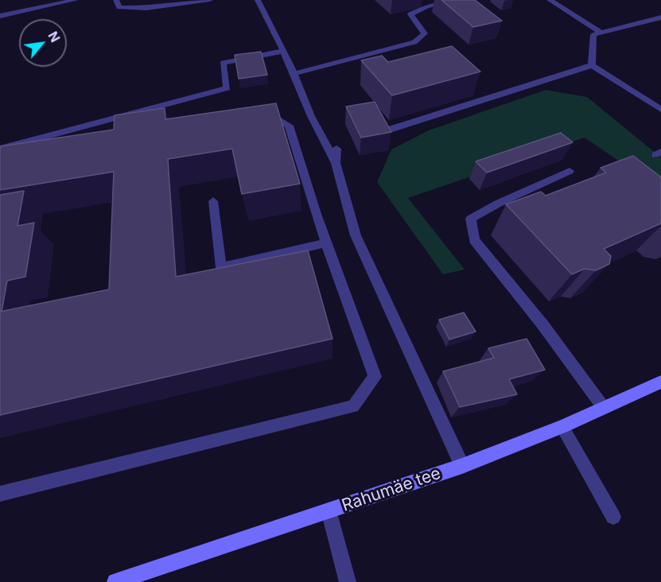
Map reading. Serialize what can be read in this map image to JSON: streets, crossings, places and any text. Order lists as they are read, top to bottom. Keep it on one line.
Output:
{"streets":{"street":["Rahumäe tee"]},"north":"top right"}
